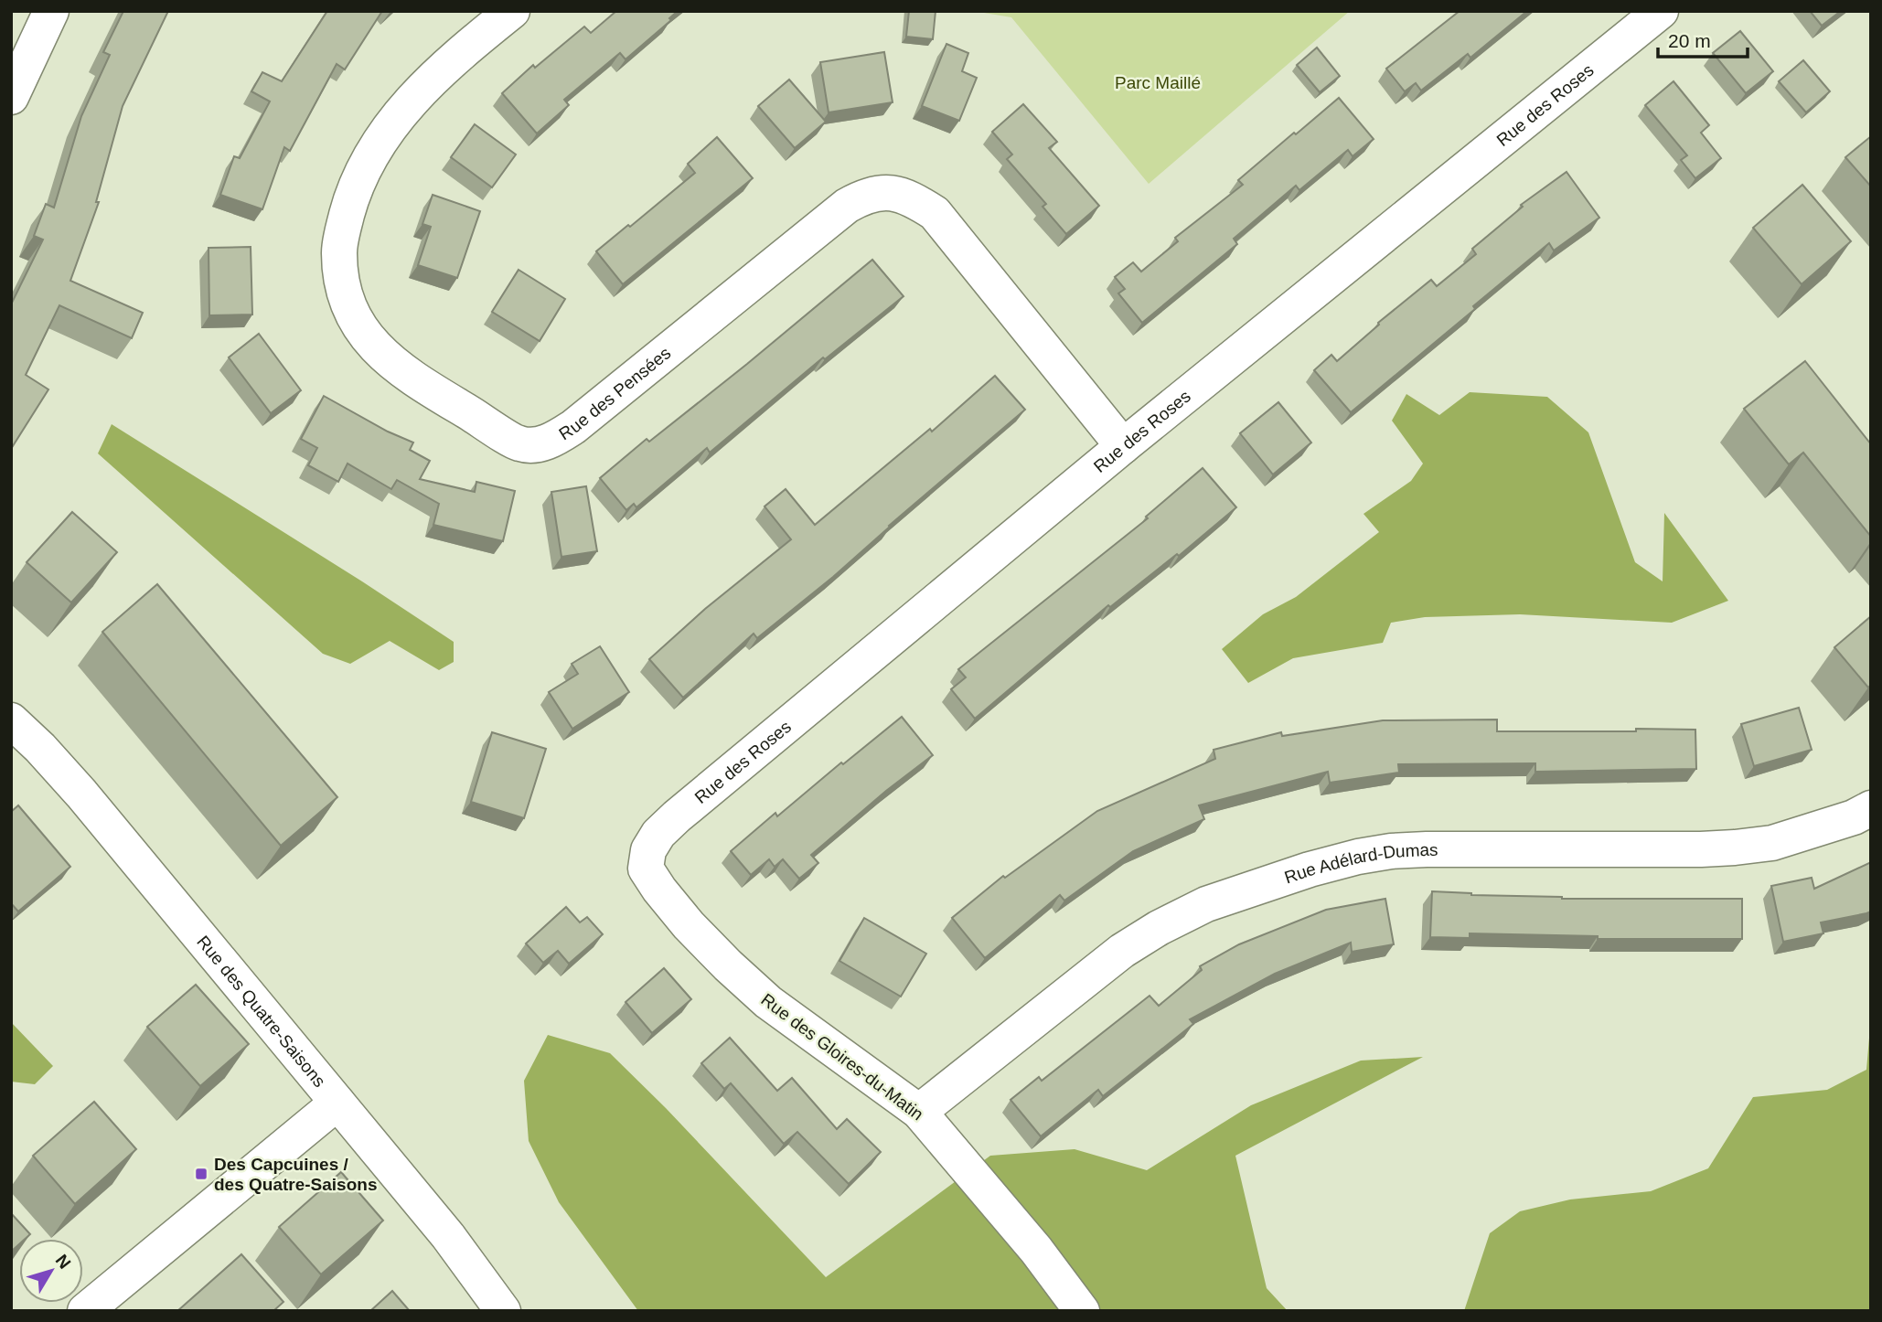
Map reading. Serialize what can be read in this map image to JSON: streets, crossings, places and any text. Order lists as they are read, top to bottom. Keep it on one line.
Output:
{"streets":{"street":["Rue des Roses","Rue des Pensées","Rue Adélard-Dumas","Rue des Quatre-Saisons","Rue des Gloires-du-Matin"]},"crossings":[["Rue des Roses","Rue des Pensées"],["Rue des Roses","Rue des Gloires-du-Matin"],["Rue Adélard-Dumas","Rue des Gloires-du-Matin"]],"parks":["Parc Maillé"],"places":{"transit":["Des Capcuines / des Quatre-Saisons"]},"scale_bar":"20 m","north":"top right"}
